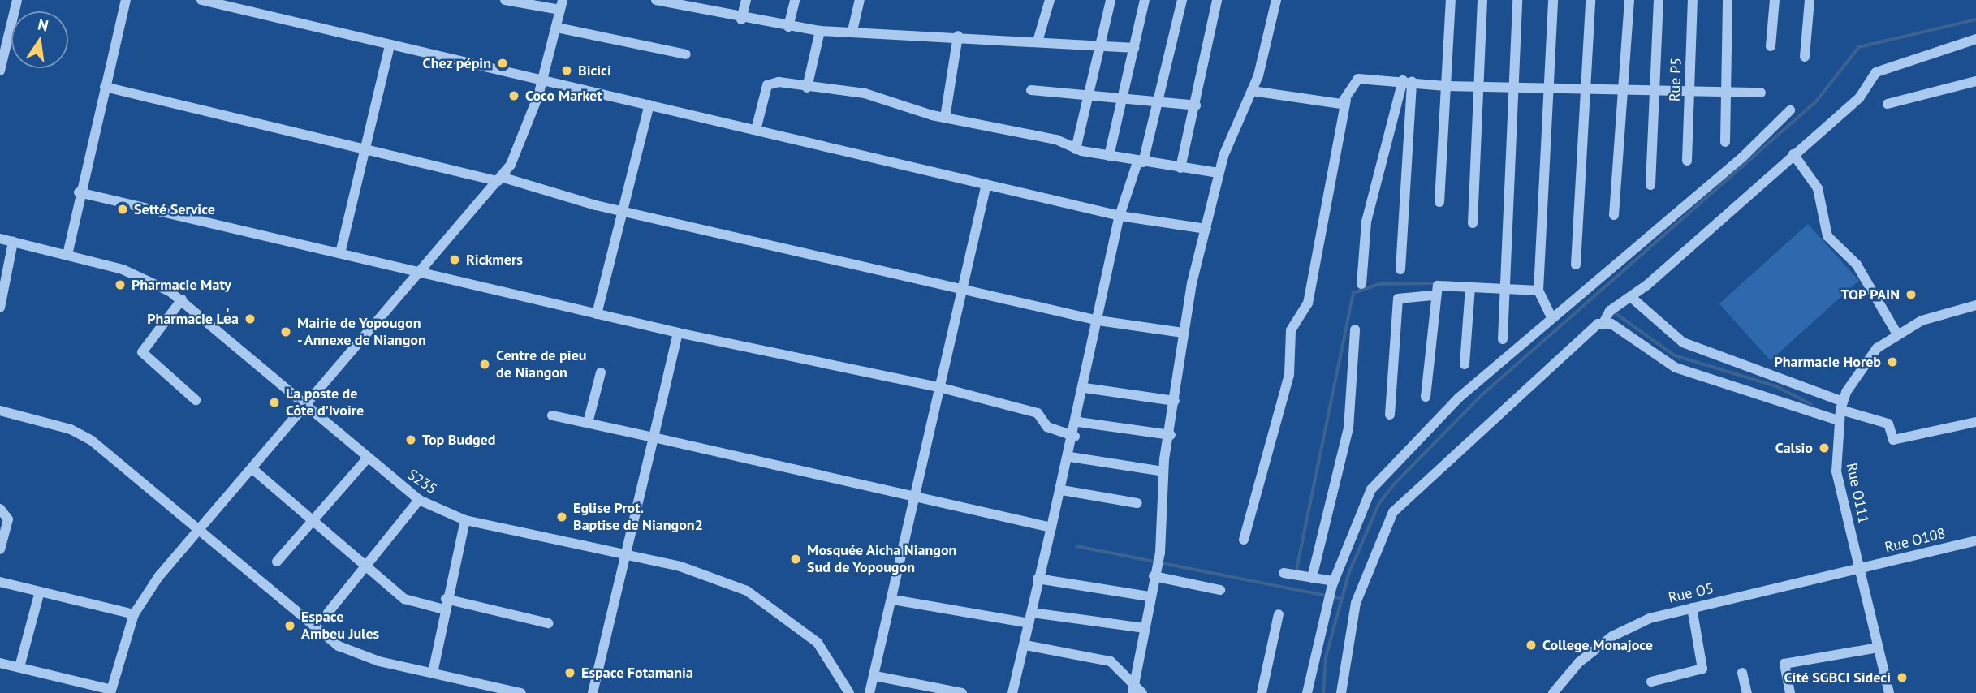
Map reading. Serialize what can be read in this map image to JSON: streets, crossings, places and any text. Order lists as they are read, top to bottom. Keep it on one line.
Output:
{"streets":{"street":["Rue P5","S235","Rue O111","Rue O108","Rue O5"]},"crossings":[["Rue O111","Rue O108"],["Rue O111","Rue O5"],["Rue O108","Rue O5"]],"places":["Chez pépin","Bicici","Coco Market","Setté Service","Rickmers","Pharmacie Maty","TOP PAIN","Pharmacie Le̓a","Mairie de Yopougon - Annexe de Niangon","Pharmacie Horeb","Centre de pieu de Niangon","La poste de Côte d’Ivoire","Top Budged","Calsio","Eglise Prot. Baptise de Niangon2","Mosquée Aicha Niangon Sud de Yopougon","Espace Ambeu Jules","College Monajoce","Espace Fotamania","Cité SGBCI Sideci"],"north":"top"}
